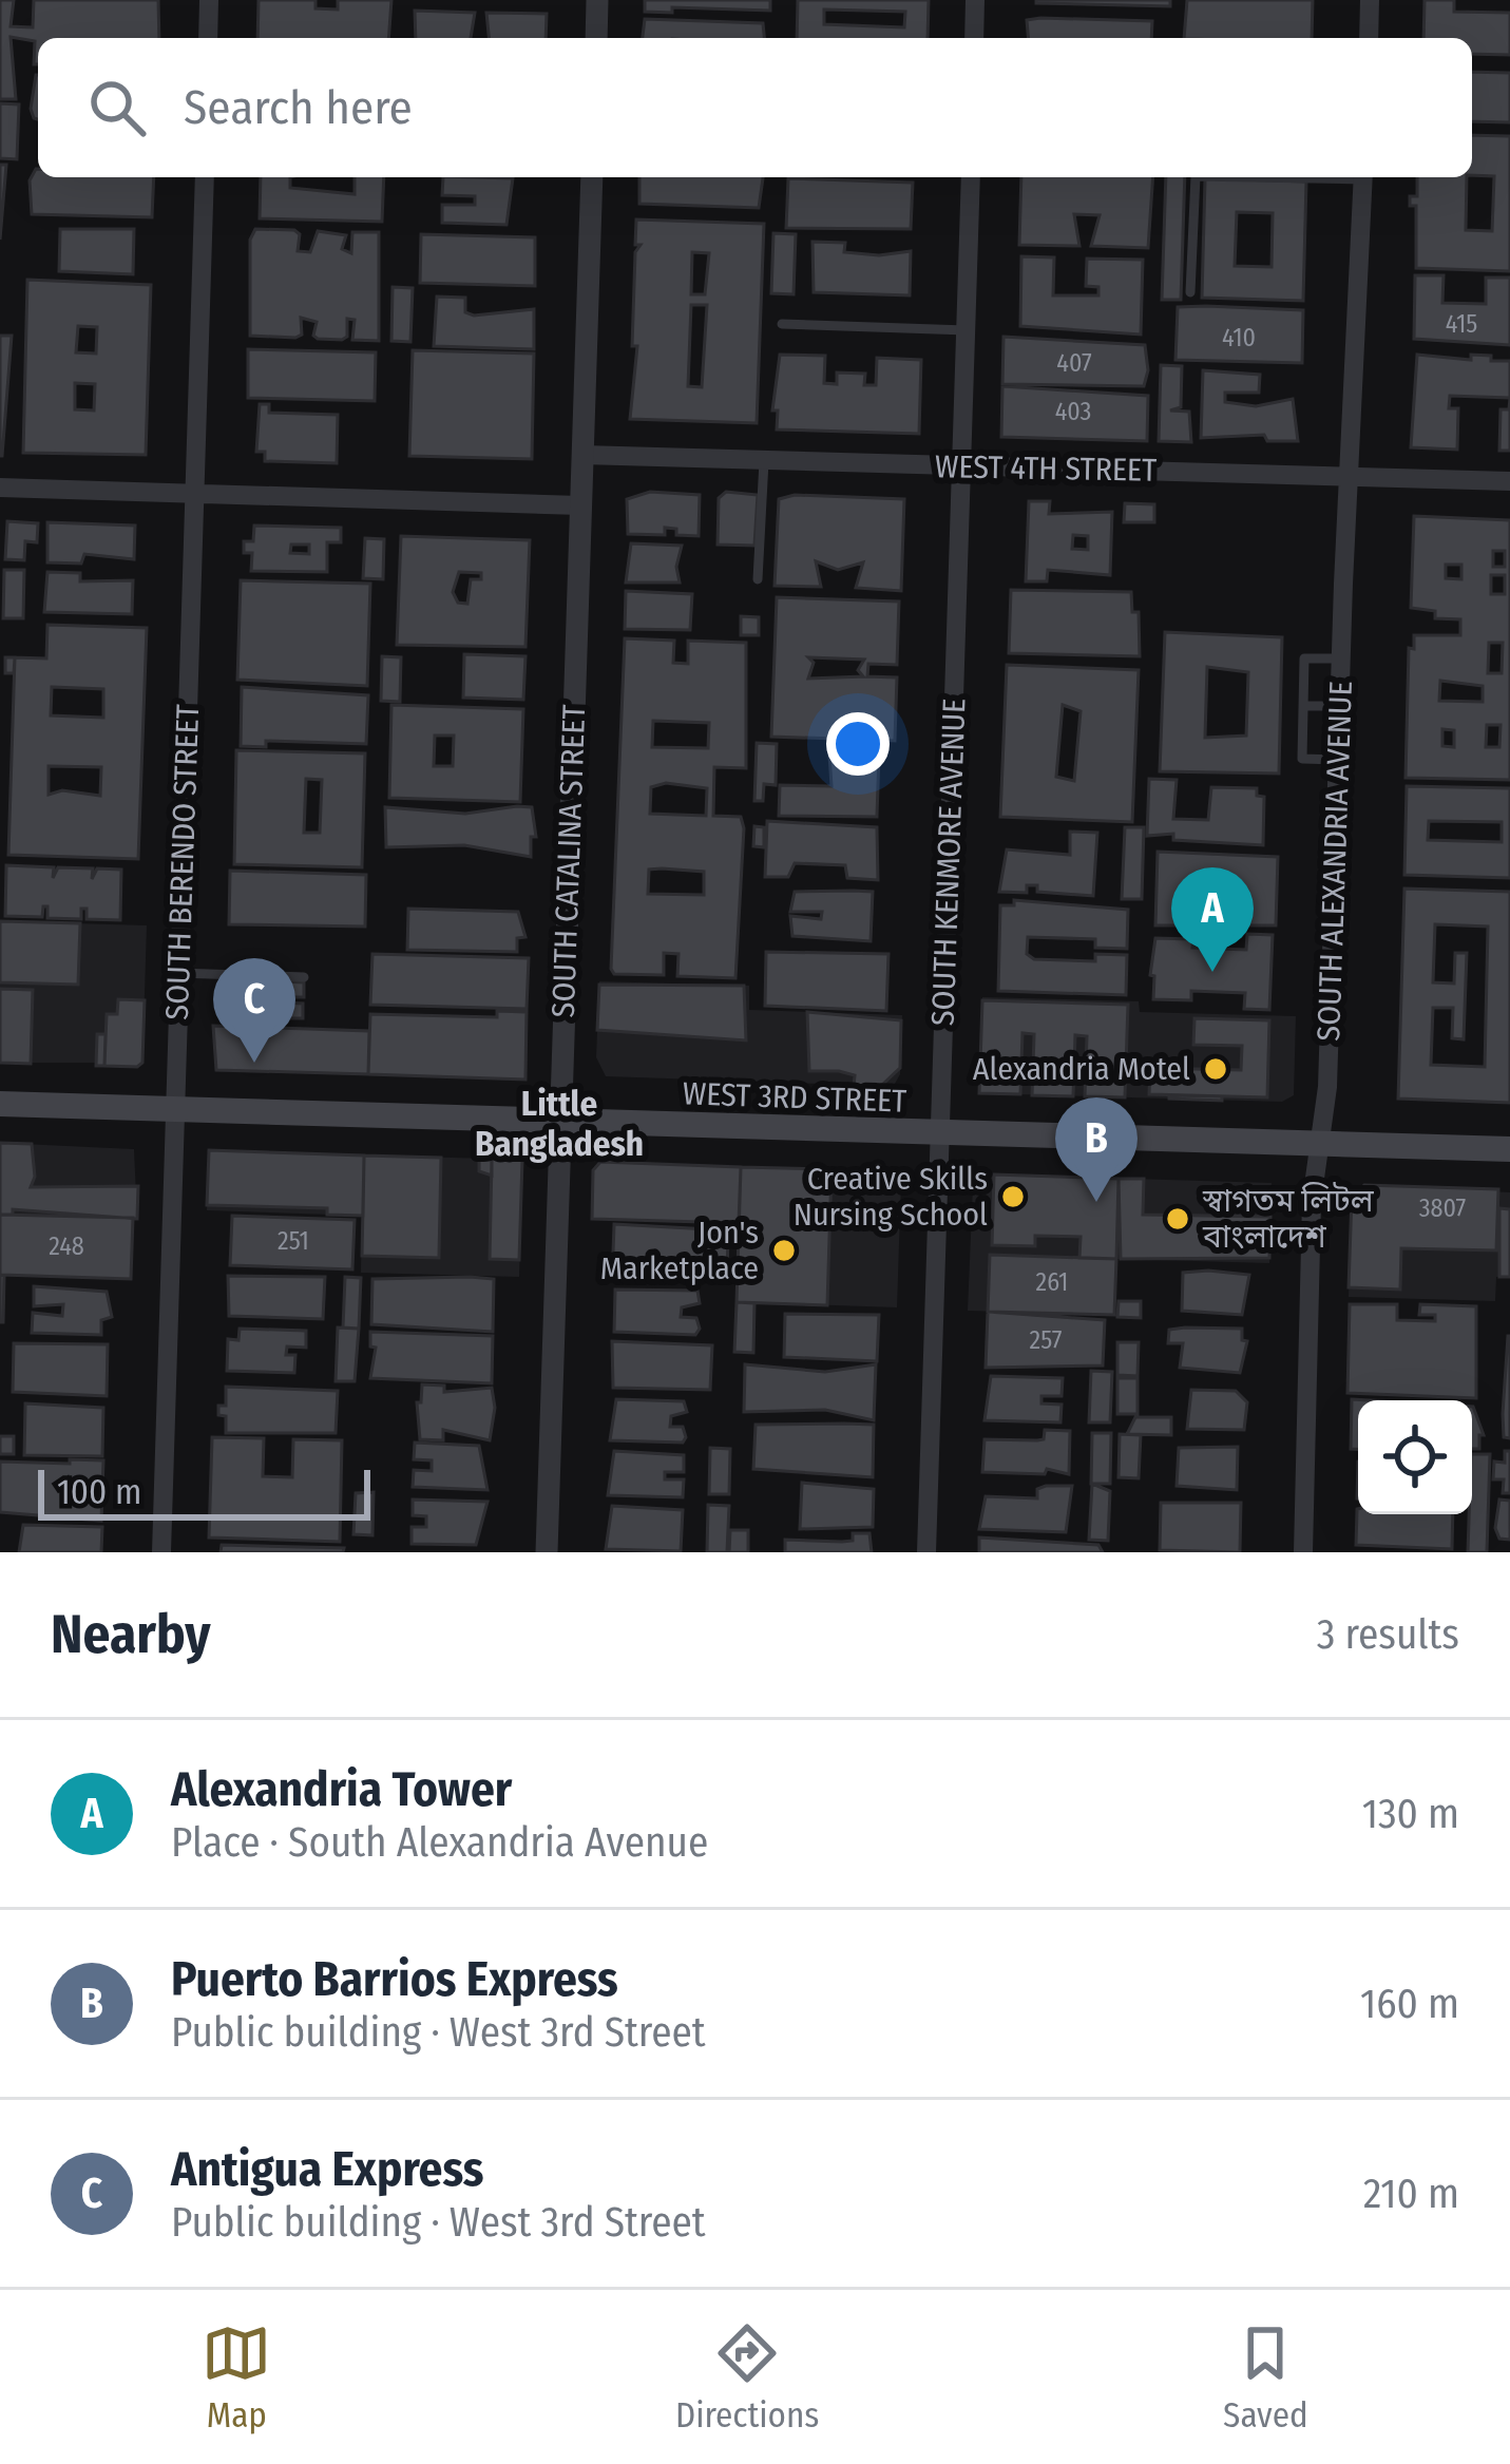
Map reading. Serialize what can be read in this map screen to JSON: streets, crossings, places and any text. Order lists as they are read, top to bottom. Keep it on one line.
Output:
{"streets":{"main road":["WEST 3RD STREET"],"street":["WEST 4TH STREET","SOUTH CATALINA STREET","SOUTH ALEXANDRIA AVENUE","SOUTH BERENDO STREET","SOUTH KENMORE AVENUE"]},"crossings":[["WEST 4TH STREET","SOUTH CATALINA STREET"],["WEST 4TH STREET","SOUTH ALEXANDRIA AVENUE"],["WEST 4TH STREET","SOUTH KENMORE AVENUE"],["SOUTH CATALINA STREET","WEST 3RD STREET"],["SOUTH ALEXANDRIA AVENUE","WEST 3RD STREET"],["SOUTH BERENDO STREET","WEST 3RD STREET"],["SOUTH KENMORE AVENUE","WEST 3RD STREET"]],"districts":["Little Bangladesh"],"places":["Alexandria Motel","Creative Skills Nursing School","স্বাগতম লিটল বাংলাদেশ","Jon's Marketplace"],"house_numbers":["415","410","407","403","3807","251","248","261","257"],"scale_bar":"100 m","page":{"search":"Search here","pins":["A","C","B"],"scale":"100 m","heading":["Nearby","3 results"],"list":[{"mark":"A","name":"Alexandria Tower","note":"Place · South Alexandria Avenue","value":"130 m"},{"mark":"B","name":"Puerto Barrios Express","note":"Public building · West 3rd Street","value":"160 m"},{"mark":"C","name":"Antigua Express","note":"Public building · West 3rd Street","value":"210 m"}],"nav":["Map","Directions","Saved"]}}
